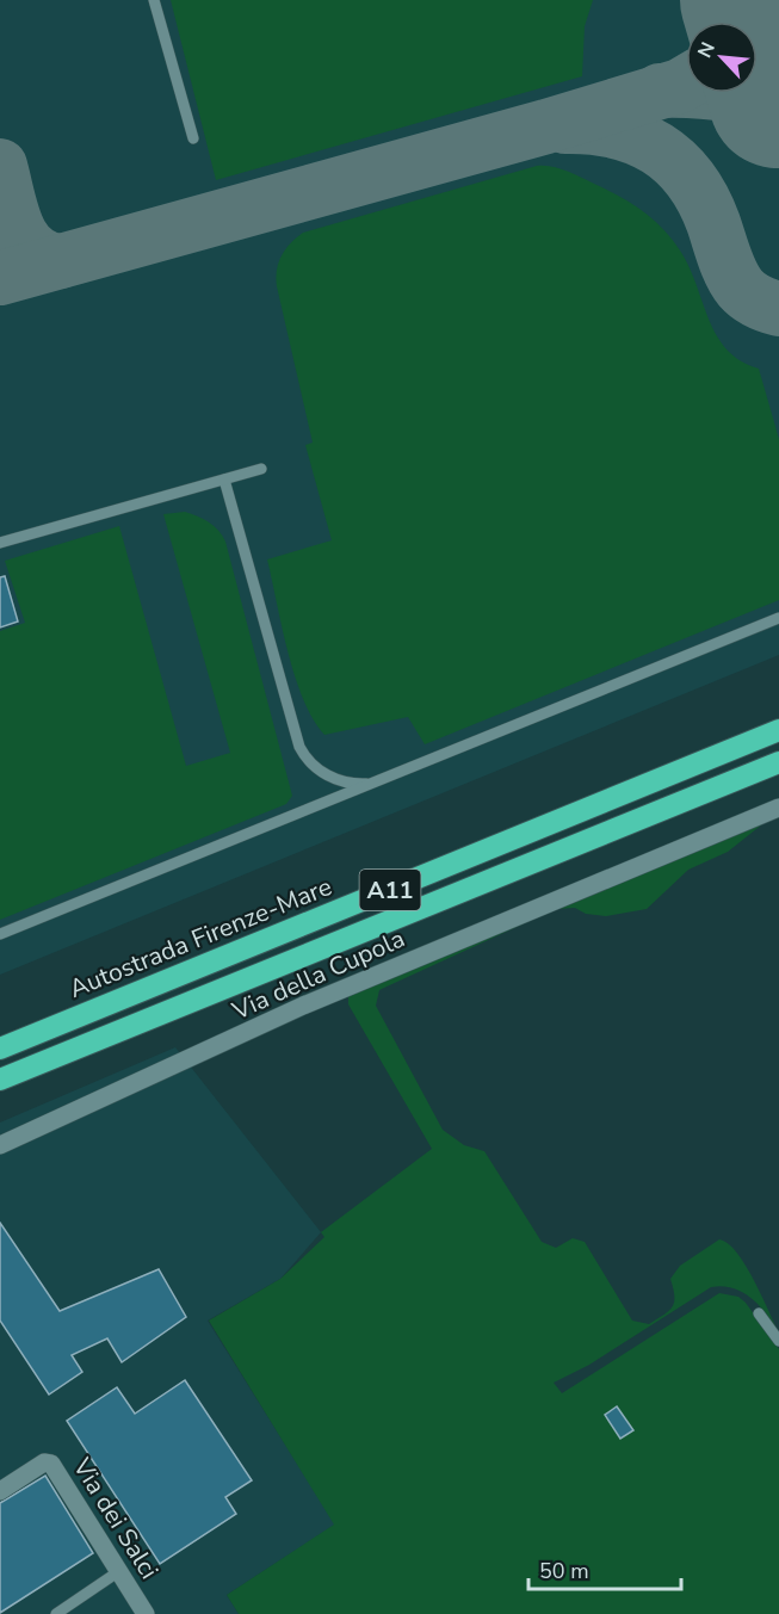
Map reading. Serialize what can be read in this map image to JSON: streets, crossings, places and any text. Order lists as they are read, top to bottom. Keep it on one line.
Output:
{"streets":{"highway":["A11","Autostrada Firenze-Mare"],"street":["Via della Cupola","Via dei Salci"]},"scale_bar":"50 m","north":"top left"}
